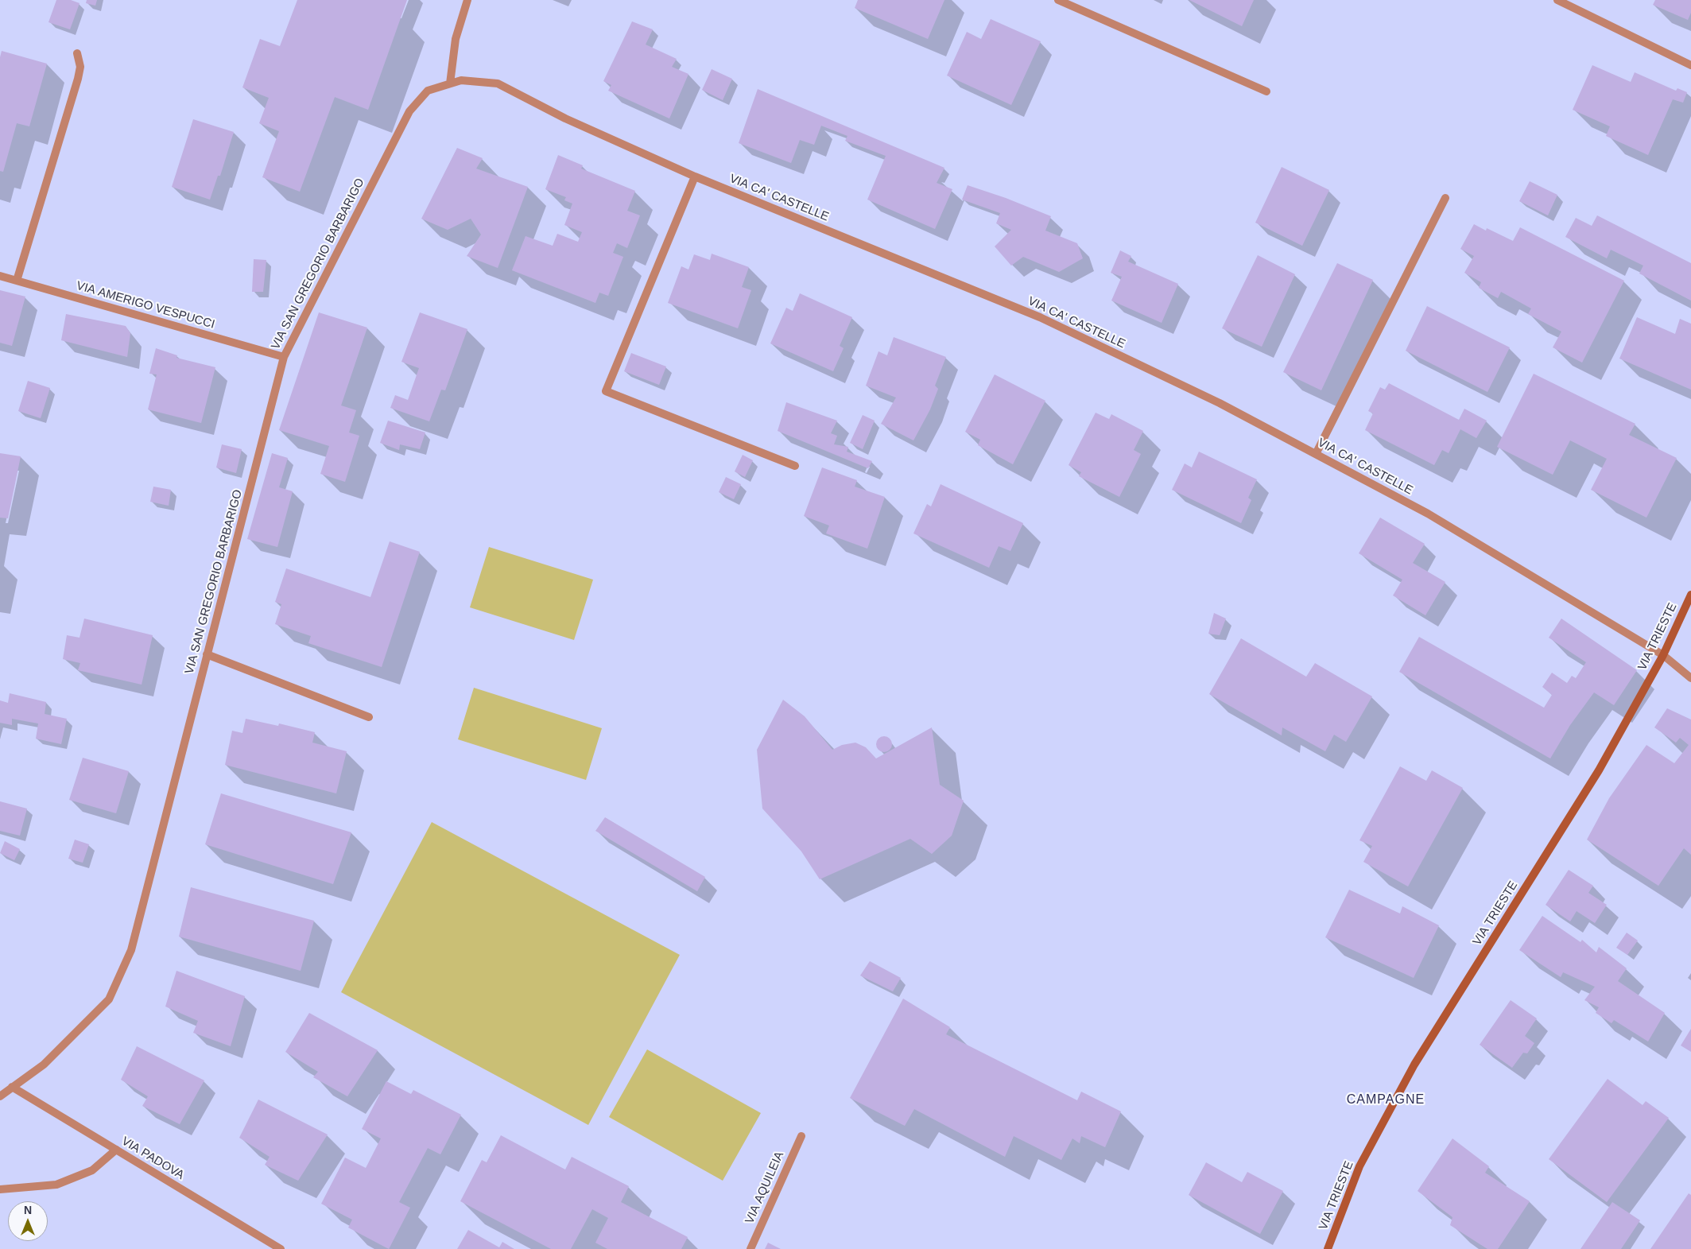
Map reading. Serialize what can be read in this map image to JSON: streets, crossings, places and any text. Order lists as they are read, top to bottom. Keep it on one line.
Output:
{"streets":{"street":["VIA CA' CASTELLE","VIA SAN GREGORIO BARBARIGO","VIA AMERIGO VESPUCCI","VIA TRIESTE","VIA PADOVA","VIA AQUILEIA"]},"crossings":[["VIA CA' CASTELLE","VIA SAN GREGORIO BARBARIGO"],["VIA CA' CASTELLE","VIA TRIESTE"],["VIA SAN GREGORIO BARBARIGO","VIA AMERIGO VESPUCCI"],["VIA SAN GREGORIO BARBARIGO","VIA PADOVA"]],"districts":["CAMPAGNE"],"north":"top"}
